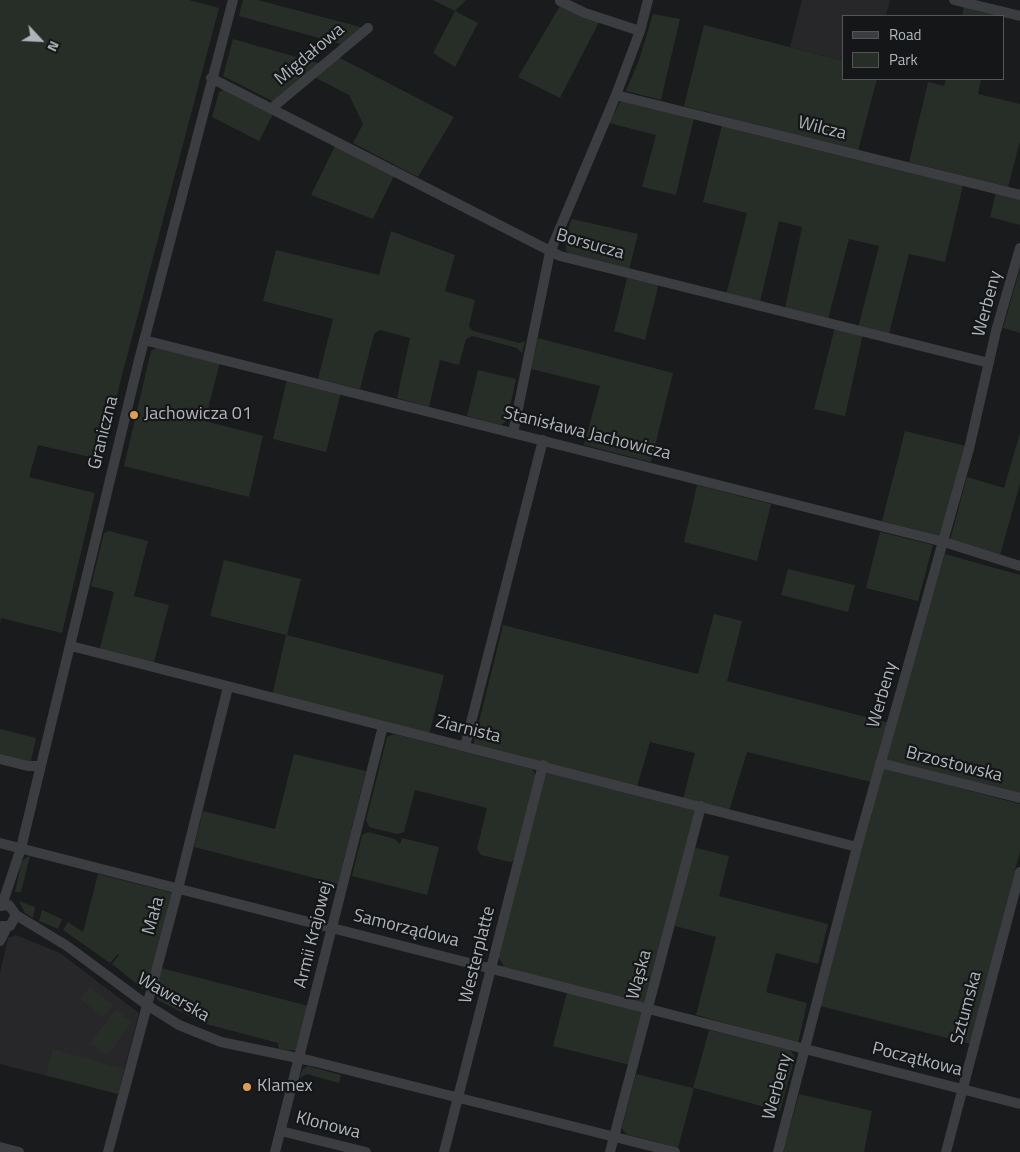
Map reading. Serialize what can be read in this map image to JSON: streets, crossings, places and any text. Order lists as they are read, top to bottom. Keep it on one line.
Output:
{"streets":{"street":["Migdałowa","Wilcza","Borsucza","Werbeny","Graniczna","Stanisława Jachowicza","Ziarnista","Brzostowska","Mała","Samorządowa","Armii Krajowej","Westerplatte","Wąska","Wawerska","Sztumska","Początkowa","Klonowa"]},"crossings":[["Migdałowa","Borsucza"],["Borsucza","Werbeny"],["Borsucza","Graniczna"],["Werbeny","Stanisława Jachowicza"],["Werbeny","Ziarnista"],["Werbeny","Brzostowska"],["Werbeny","Samorządowa"],["Werbeny","Początkowa"],["Graniczna","Stanisława Jachowicza"],["Graniczna","Ziarnista"],["Graniczna","Samorządowa"],["Graniczna","Wawerska"],["Ziarnista","Mała"],["Ziarnista","Armii Krajowej"],["Ziarnista","Westerplatte"],["Ziarnista","Wąska"],["Mała","Samorządowa"],["Mała","Wawerska"],["Samorządowa","Armii Krajowej"],["Samorządowa","Westerplatte"],["Samorządowa","Wąska"],["Samorządowa","Początkowa"],["Armii Krajowej","Wawerska"],["Armii Krajowej","Klonowa"],["Westerplatte","Wawerska"],["Wąska","Wawerska"],["Sztumska","Początkowa"]],"places":["Jachowicza 01","Klamex"],"legend":["Road","Park"],"north":"bottom right"}
